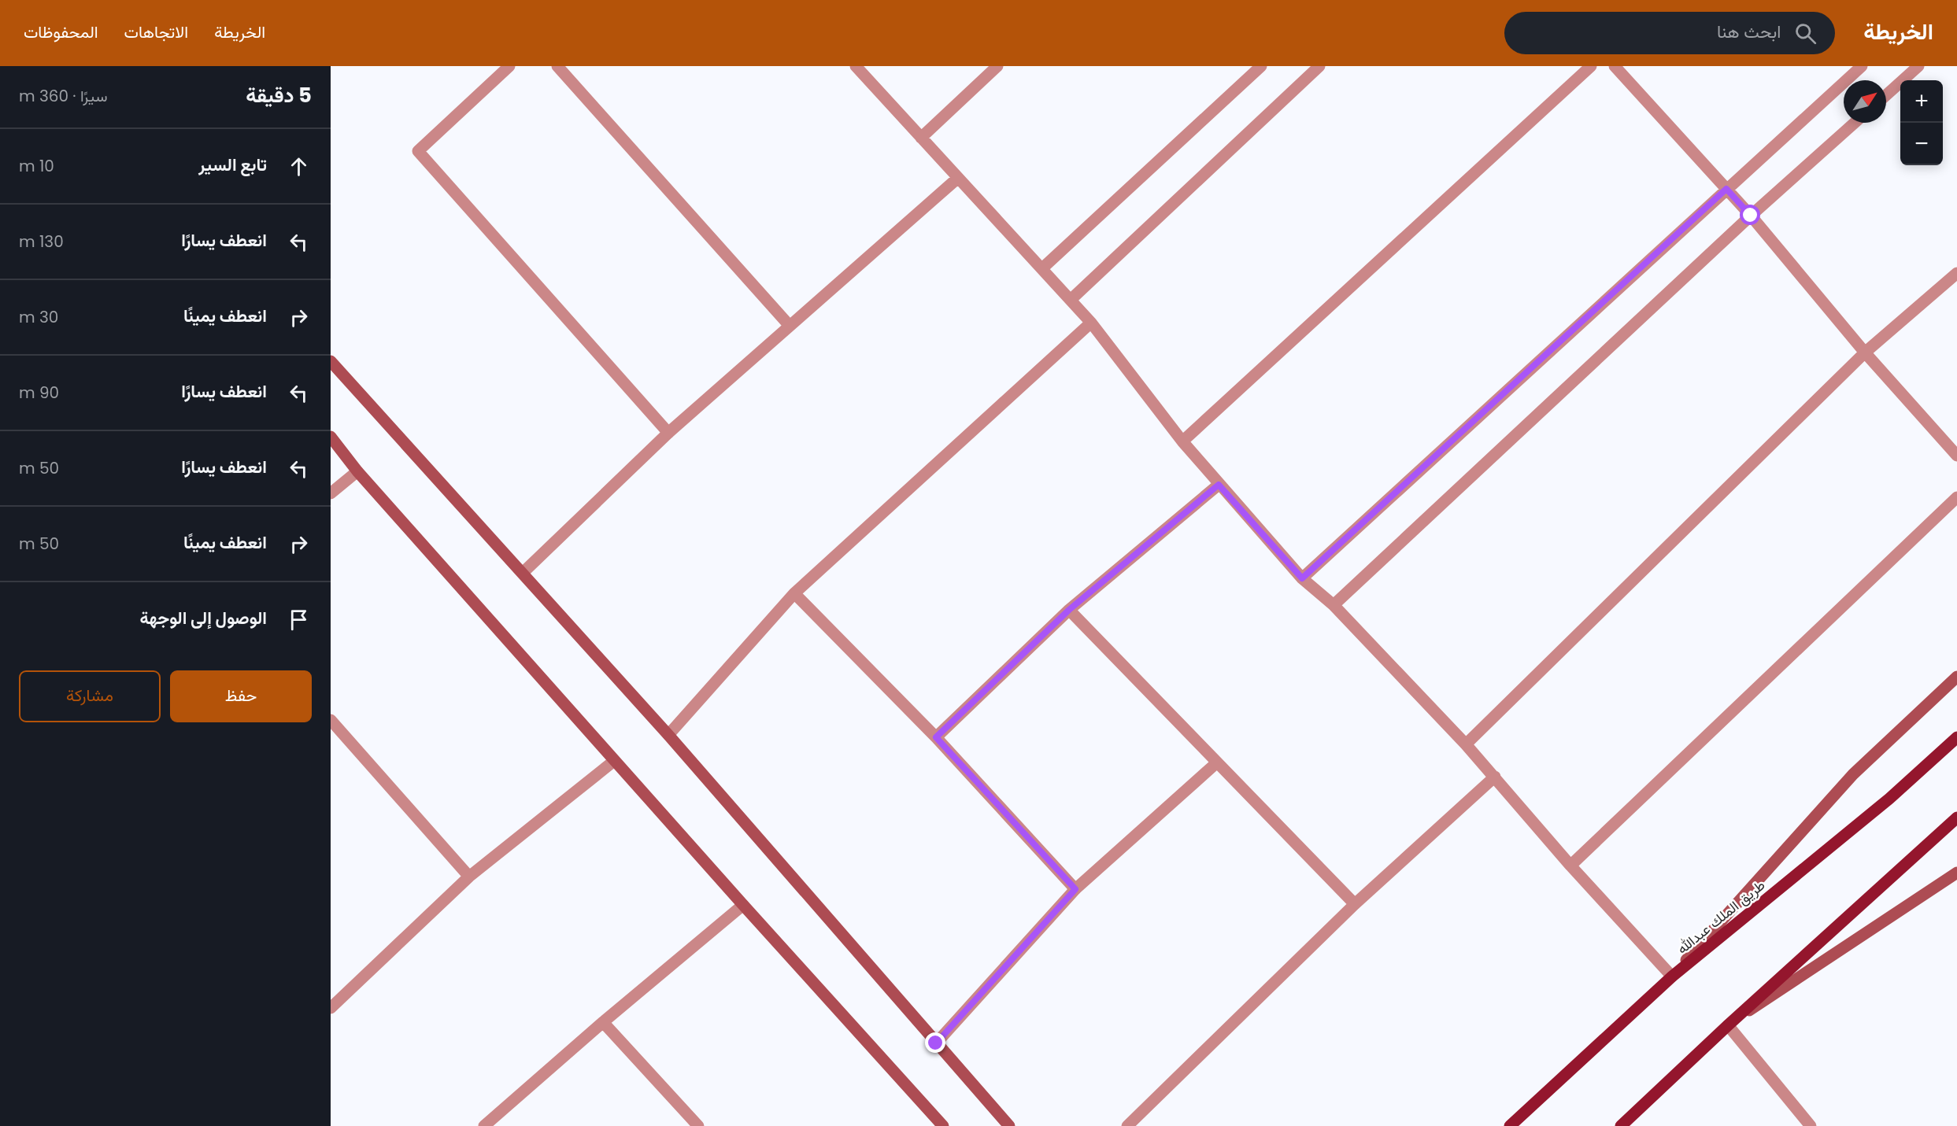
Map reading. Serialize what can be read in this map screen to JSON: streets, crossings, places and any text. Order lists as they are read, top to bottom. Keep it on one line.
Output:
{"streets":{"main road":["طريق الملك عبدالله"]},"north":"top right","page":{"header":"الخريطة","search":"ابحث هنا","nav":["الخريطة","الاتجاهات","المحفوظات"],"heading":["5 دقيقة","سيرًا · 360 m"],"map_buttons":["+","−"],"list":[["تابع السير","10 m"],["انعطف يسارًا","130 m"],["انعطف يمينًا","30 m"],["انعطف يسارًا","90 m"],["انعطف يسارًا","50 m"],["انعطف يمينًا","50 m"],"الوصول إلى الوجهة"],"buttons":["حفظ","مشاركة"]}}
